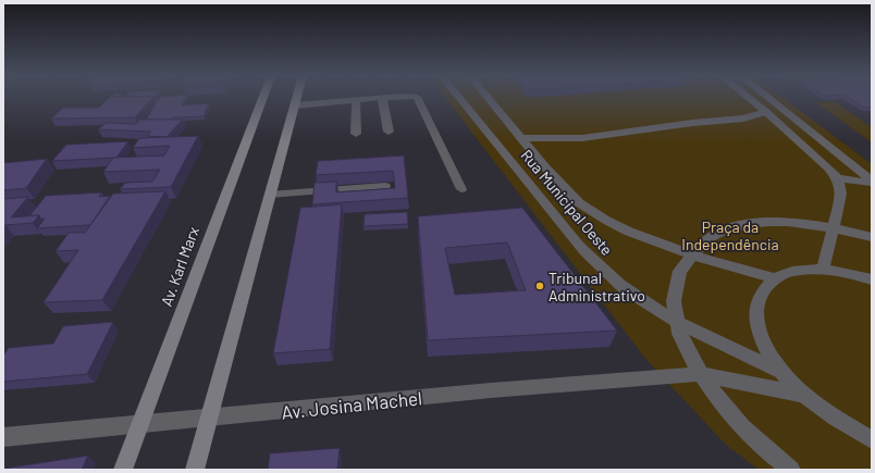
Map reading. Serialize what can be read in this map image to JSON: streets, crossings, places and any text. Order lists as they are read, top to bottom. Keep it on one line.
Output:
{"streets":{"street":["Rua Municipal Oeste","Av. Karl Marx","Av. Josina Machel"]},"crossings":[["Av. Karl Marx","Av. Josina Machel"]],"parks":["Praça da Independência"],"places":["Tribunal Administrativo"]}
